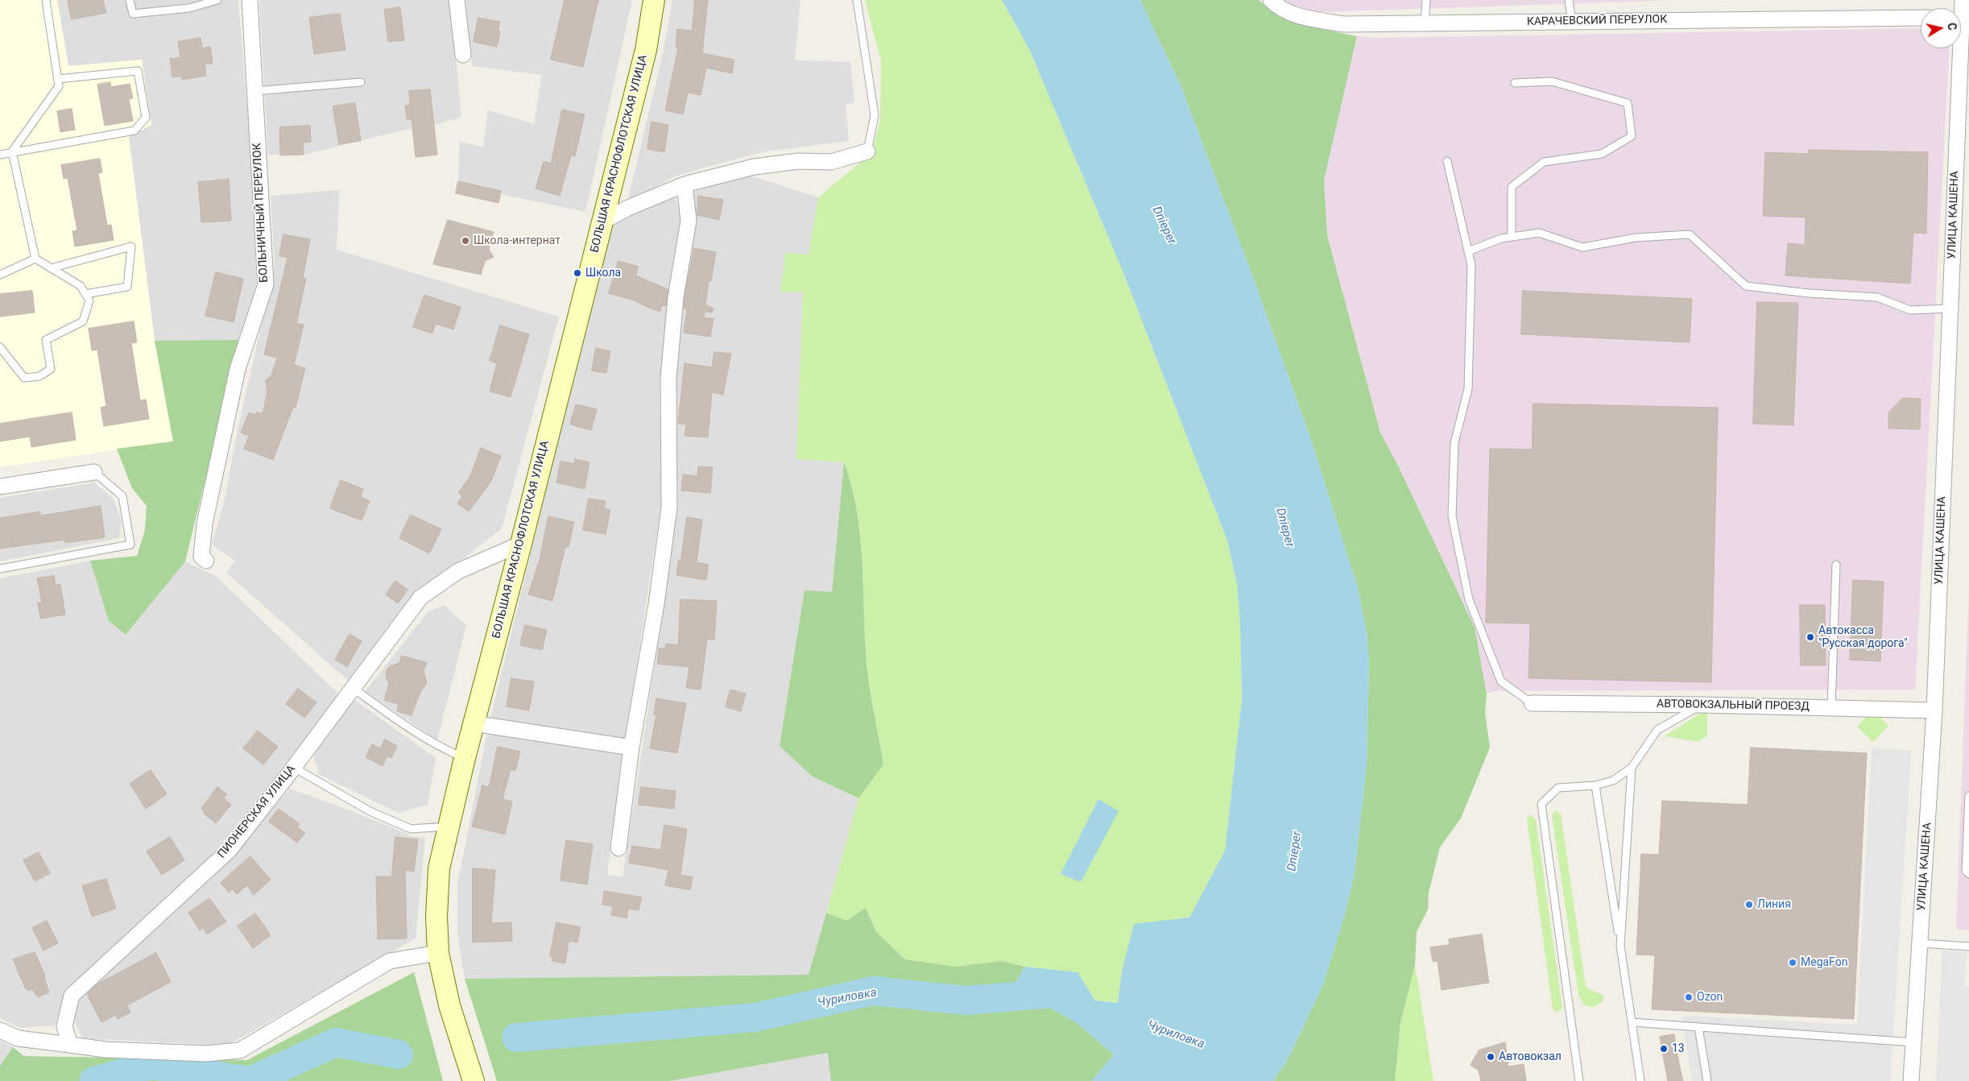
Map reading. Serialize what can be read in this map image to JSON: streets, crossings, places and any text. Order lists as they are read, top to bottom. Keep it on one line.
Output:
{"streets":{"main road":["БОЛЬШАЯ КРАСНОФЛОТСКАЯ УЛИЦА"],"street":["КАРАЧЕВСКИЙ ПЕРЕУЛОК","БОЛЬНИЧНЫЙ ПЕРЕУЛОК","УЛИЦА КАШЕНА","АВТОВОКЗАЛЬНЫЙ ПРОЕЗД","ПИОНЕРСКАЯ УЛИЦА"]},"crossings":[["БОЛЬШАЯ КРАСНОФЛОТСКАЯ УЛИЦА","ПИОНЕРСКАЯ УЛИЦА"],["УЛИЦА КАШЕНА","АВТОВОКЗАЛЬНЫЙ ПРОЕЗД"]],"water":["Dnieper","Чуриловка"],"places":["Школа-интернат","Школа","Автокасса \"Русская дорога\"","Линия","MegaFon","Ozon","13","Автовокзал"],"north":"right"}
